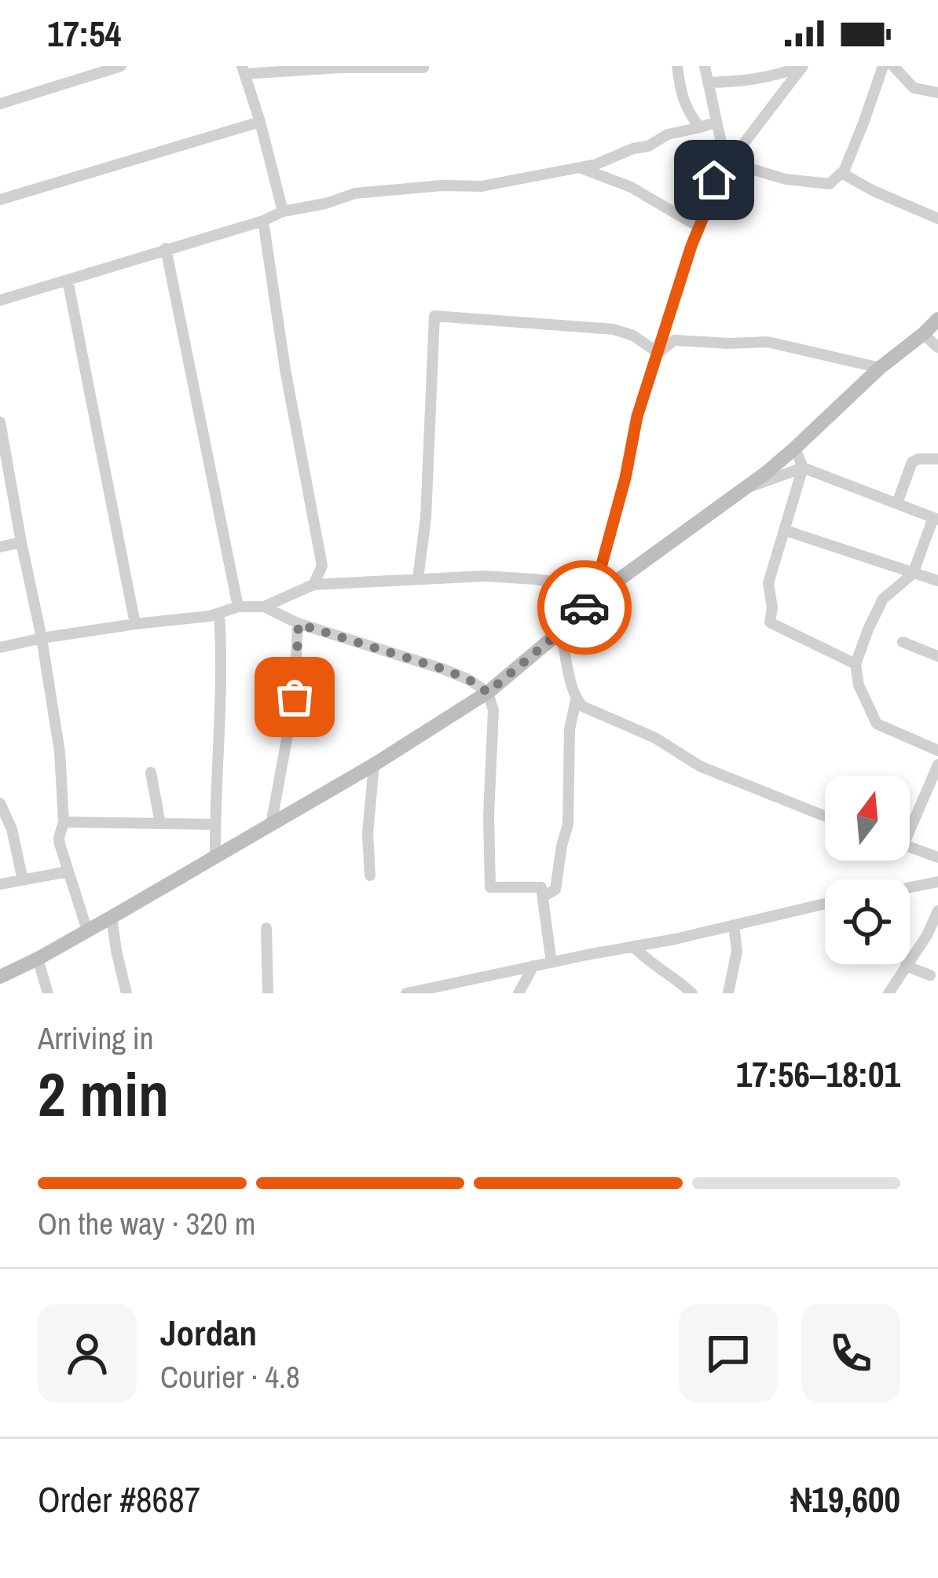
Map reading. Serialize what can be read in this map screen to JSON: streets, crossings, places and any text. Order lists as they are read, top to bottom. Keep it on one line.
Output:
{"north":"top","page":{"status":"17:54","heading":["2 min","Arriving in","17:56–18:01"],"panel":["Jordan","Courier · 4.8","Order #8687","₦19,600"],"bar":"On the way · 320 m"}}
